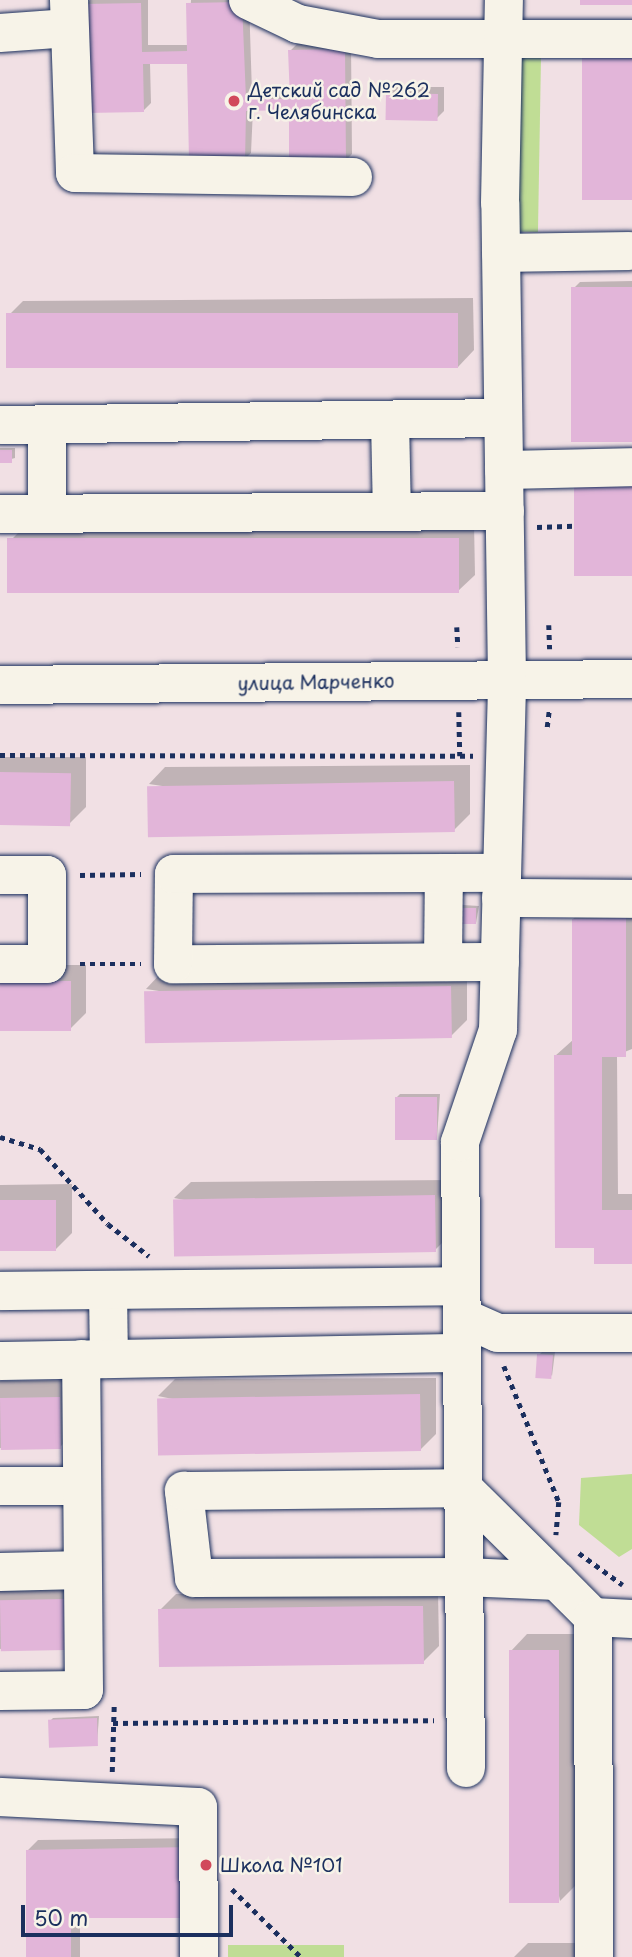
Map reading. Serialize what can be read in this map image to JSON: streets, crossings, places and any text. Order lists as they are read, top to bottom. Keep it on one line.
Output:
{"streets":{"street":["улица Марченко"]},"places":["Детский сад №262 г. Челябинска","Школа №101"],"scale_bar":"50 m"}
